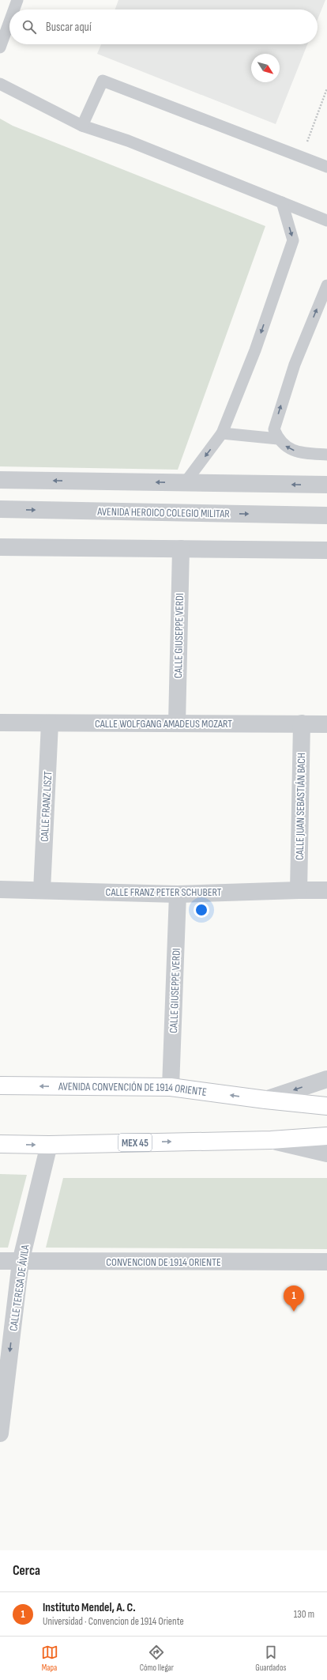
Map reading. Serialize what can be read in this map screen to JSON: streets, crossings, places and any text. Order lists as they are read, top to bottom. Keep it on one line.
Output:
{"streets":{"main road":["AVENIDA CONVENCIÓN DE 1914 ORIENTE","MEX 45"],"street":["AVENIDA HEROICO COLEGIO MILITAR","CALLE GIUSEPPE VERDI","CALLE WOLFGANG AMADEUS MOZART","CALLE FRANZ LISZT","CALLE JUAN SEBASTIÁN BACH","CALLE FRANZ PETER SCHUBERT","CONVENCION DE 1914 ORIENTE","CALLE TERESA DE ÁVILA"]},"crossings":[["CALLE GIUSEPPE VERDI","CALLE WOLFGANG AMADEUS MOZART"],["CALLE GIUSEPPE VERDI","CALLE FRANZ PETER SCHUBERT"],["CALLE GIUSEPPE VERDI","AVENIDA CONVENCIÓN DE 1914 ORIENTE"],["CALLE WOLFGANG AMADEUS MOZART","CALLE FRANZ LISZT"],["CALLE WOLFGANG AMADEUS MOZART","CALLE JUAN SEBASTIÁN BACH"],["CALLE FRANZ LISZT","CALLE FRANZ PETER SCHUBERT"],["CALLE JUAN SEBASTIÁN BACH","CALLE FRANZ PETER SCHUBERT"],["MEX 45","CALLE TERESA DE ÁVILA"],["CONVENCION DE 1914 ORIENTE","CALLE TERESA DE ÁVILA"]],"one_way":["CALLE TERESA DE ÁVILA"],"north":"bottom right","page":{"search":"Buscar aquí","pins":"1","heading":"Cerca","list":[{"mark":"1","name":"Instituto Mendel, A. C.","note":"Universidad · Convencion de 1914 Oriente","value":"130 m"}],"nav":["Mapa","Cómo llegar","Guardados"]}}
